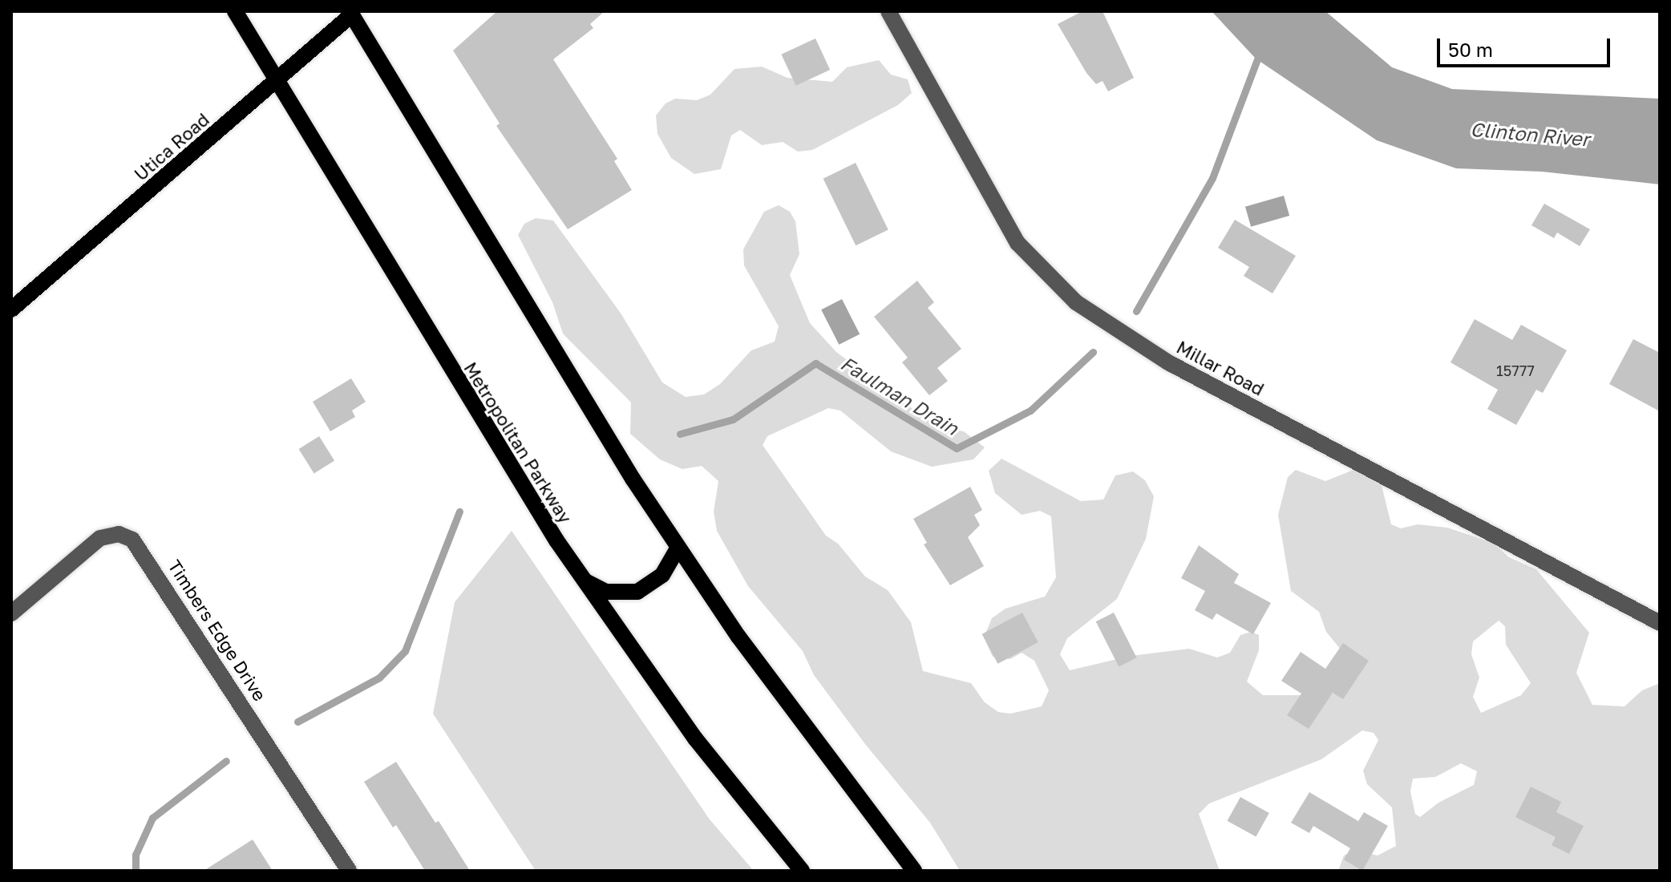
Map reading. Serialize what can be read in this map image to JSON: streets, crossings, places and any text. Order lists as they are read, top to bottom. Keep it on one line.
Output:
{"streets":{"main road":["Utica Road","Metropolitan Parkway"],"street":["Millar Road","Timbers Edge Drive"]},"crossings":[["Utica Road","Metropolitan Parkway"]],"water":["Clinton River","Faulman Drain"],"house_numbers":["15777"],"scale_bar":"50 m"}
